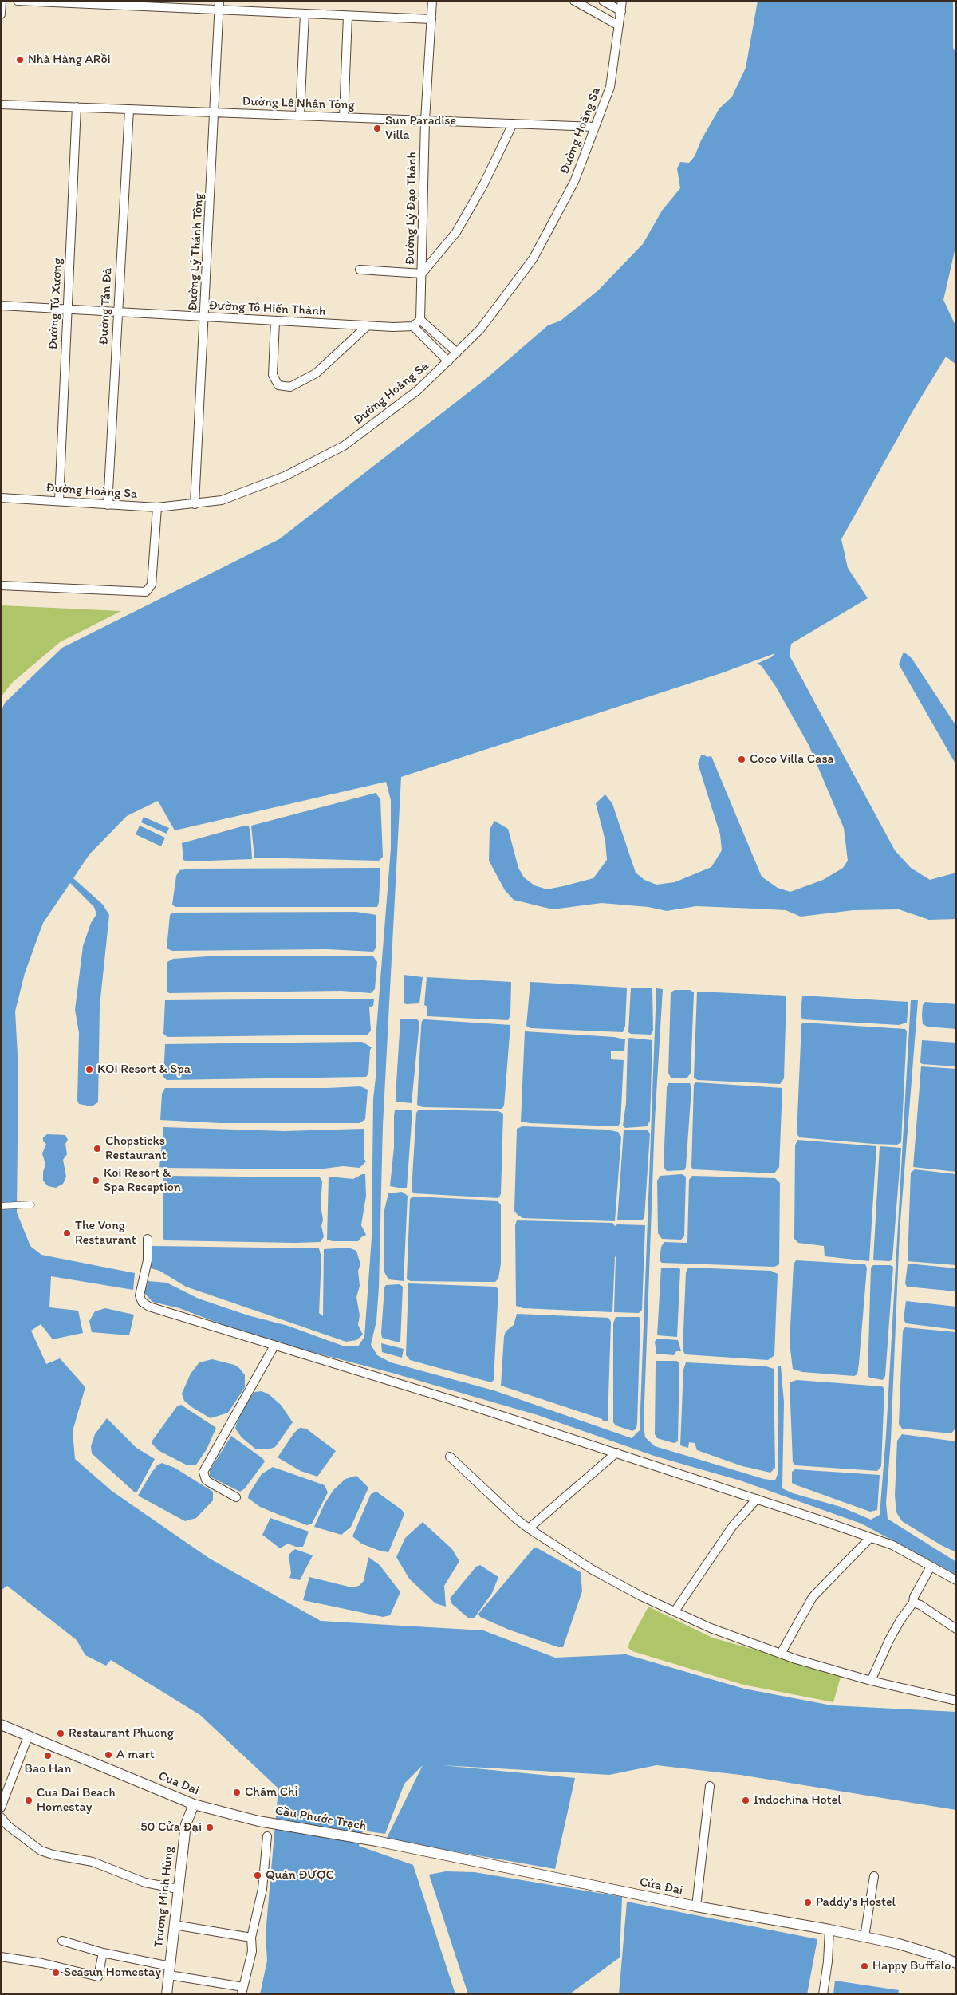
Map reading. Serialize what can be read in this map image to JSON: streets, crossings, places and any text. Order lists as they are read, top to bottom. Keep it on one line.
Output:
{"streets":{"street":["Đường Lê Nhân Tông","Đường Hoàng Sa","Đường Lý Đạo Thành","Đường Lý Thánh Tông","Đường Tú Xương","Đường Tản Đà","Đường Tô Hiến Thành","Cua Dai","Cầu Phước Trạch","Cửa Đại","Trương Minh Hùng"]},"crossings":[["Đường Lê Nhân Tông","Đường Hoàng Sa"],["Đường Lê Nhân Tông","Đường Lý Đạo Thành"],["Đường Lê Nhân Tông","Đường Lý Thánh Tông"],["Đường Lê Nhân Tông","Đường Tú Xương"],["Đường Lê Nhân Tông","Đường Tản Đà"],["Đường Hoàng Sa","Đường Lý Thánh Tông"],["Đường Hoàng Sa","Đường Tú Xương"],["Đường Hoàng Sa","Đường Tản Đà"],["Đường Lý Thánh Tông","Đường Tô Hiến Thành"],["Đường Tú Xương","Đường Tô Hiến Thành"],["Đường Tản Đà","Đường Tô Hiến Thành"],["Cua Dai","Cầu Phước Trạch"],["Cua Dai","Trương Minh Hùng"],["Cầu Phước Trạch","Cửa Đại"]],"places":["Nhà Hàng ARồi","Sun Paradise Villa","Coco Villa Casa","KOI Resort & Spa","Chopsticks Restaurant","Koi Resort & Spa Reception","The Vong Restaurant","Restaurant Phuong","A mart","Bao Han","Chăm Chỉ","Cua Dai Beach Homestay","Indochina Hotel","50 Cửa Đại","Quán ĐƯỢC","Paddy's Hostel","Happy Buffalo","Seasun Homestay"]}
